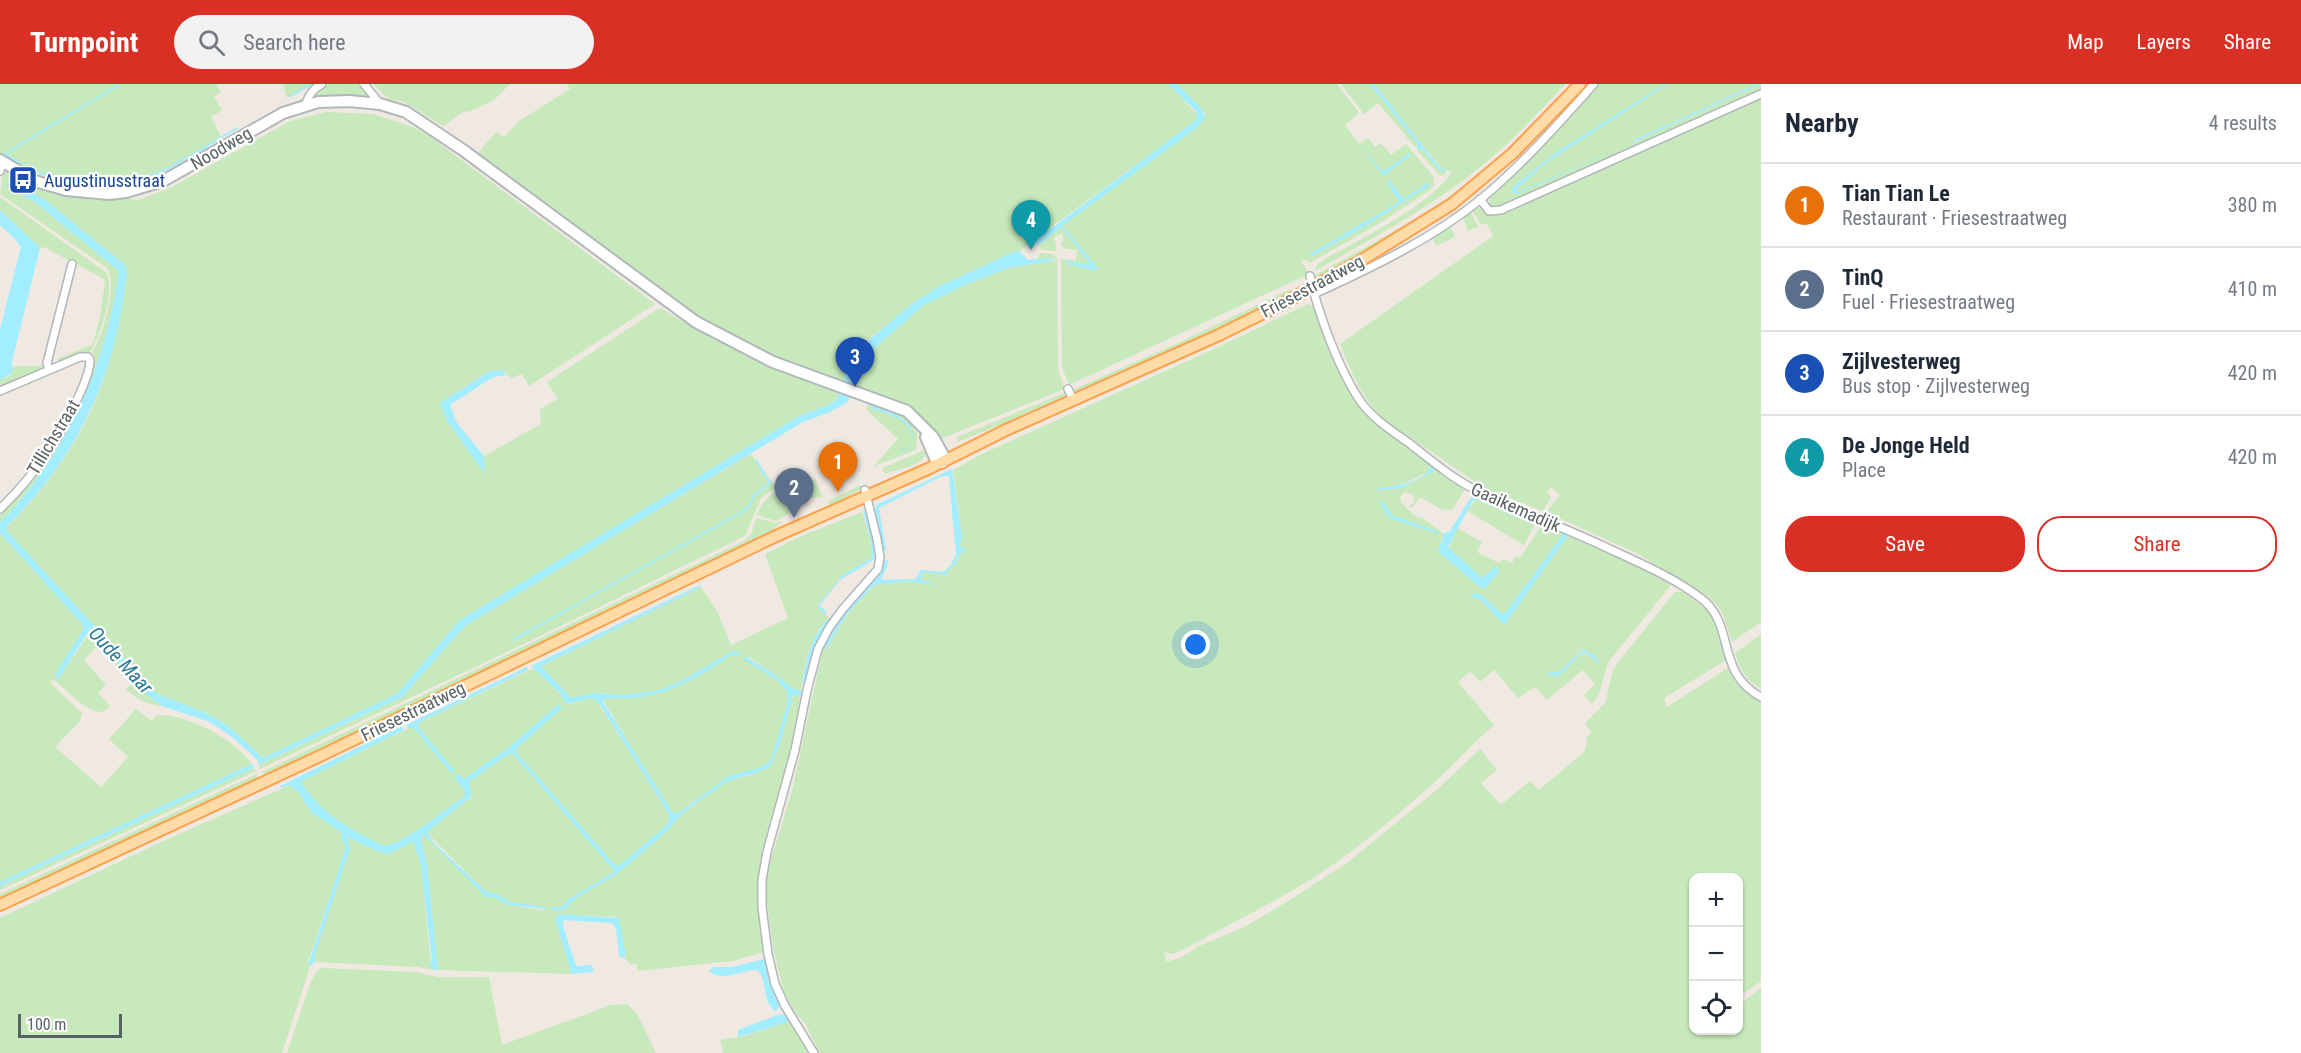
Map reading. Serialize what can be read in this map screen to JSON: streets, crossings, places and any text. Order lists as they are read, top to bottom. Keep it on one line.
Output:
{"streets":{"main road":["Noodweg","Friesestraatweg"],"street":["Tillichstraat","Gaaikemadijk"]},"crossings":[["Noodweg","Friesestraatweg"],["Friesestraatweg","Gaaikemadijk"]],"water":["Oude Maar"],"places":{"bus stop":["Augustinusstraat"]},"scale_bar":"100 m","page":{"header":"Turnpoint","search":"Search here","nav":["Map","Layers","Share"],"heading":["Nearby","4 results"],"list":[{"mark":"1","name":"Tian Tian Le","note":"Restaurant · Friesestraatweg","value":"380 m"},{"mark":"2","name":"TinQ","note":"Fuel · Friesestraatweg","value":"410 m"},{"mark":"3","name":"Zijlvesterweg","note":"Bus stop · Zijlvesterweg","value":"420 m"},{"mark":"4","name":"De Jonge Held","note":"Place","value":"420 m"}],"pins":["4","3","1","2"],"buttons":["Save","Share"],"map_buttons":["+","−"],"scale":"100 m"}}
